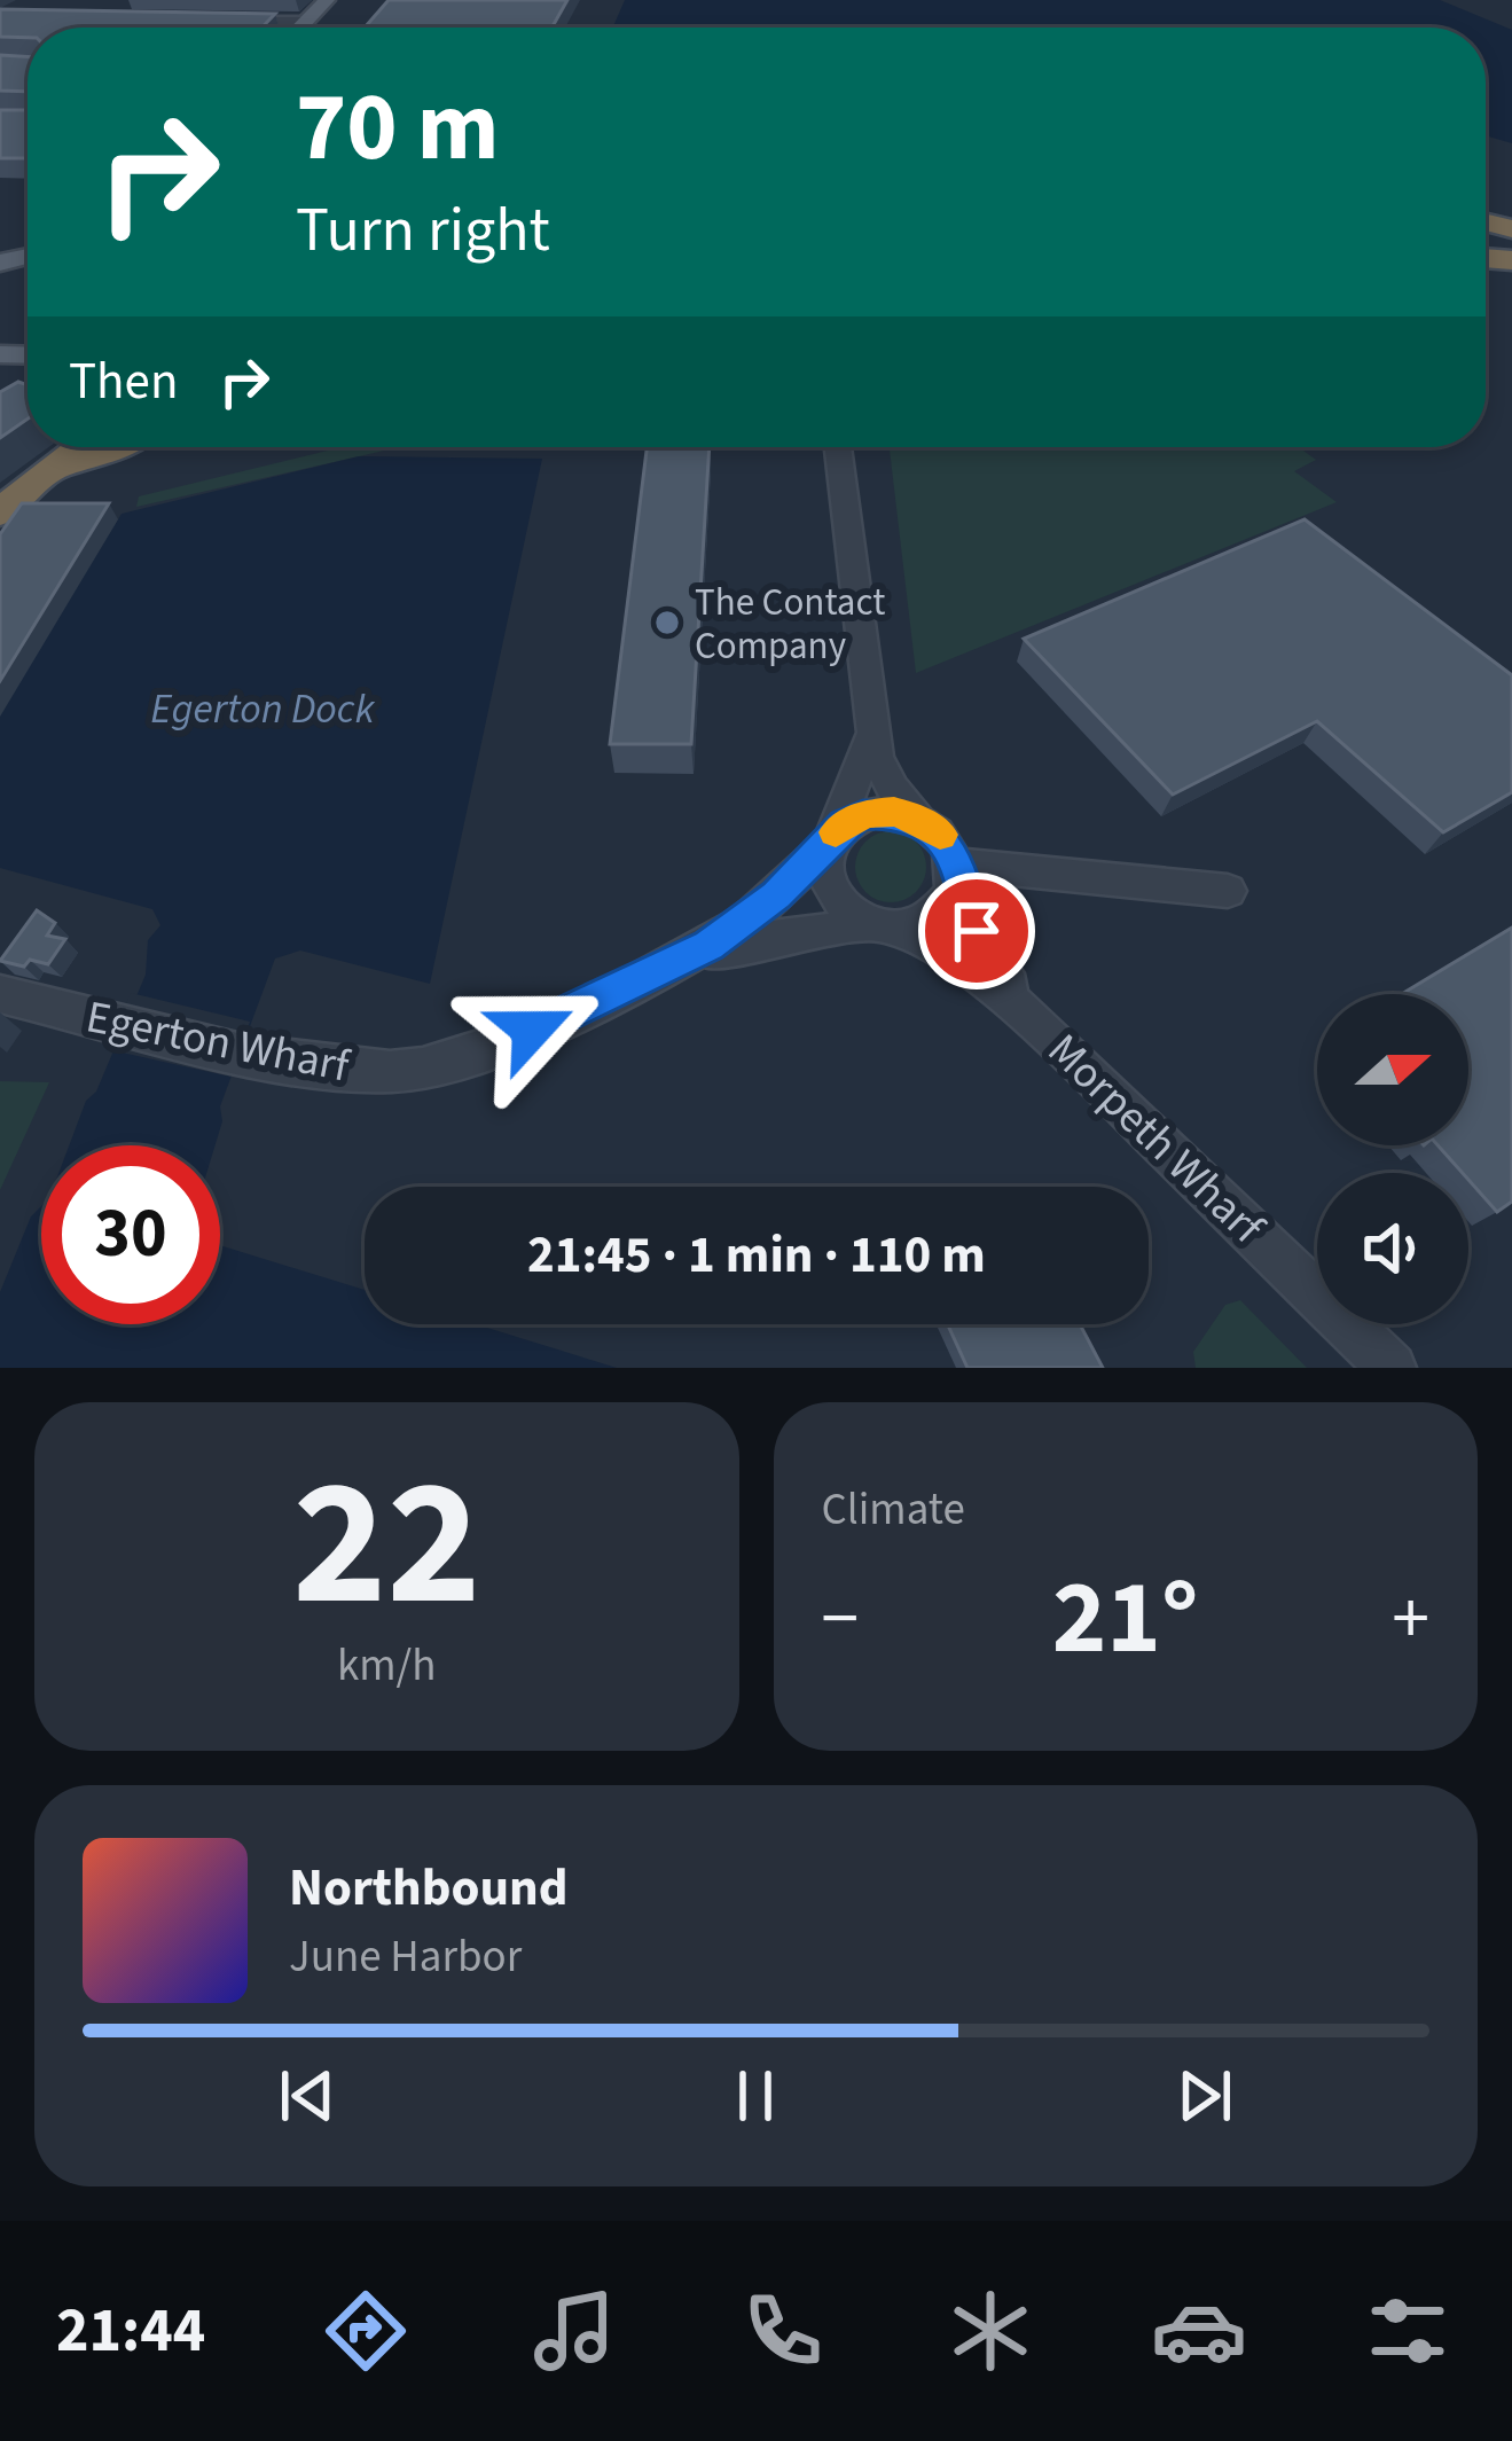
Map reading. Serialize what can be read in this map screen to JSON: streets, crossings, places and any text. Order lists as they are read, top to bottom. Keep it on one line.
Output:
{"streets":{"street":["Egerton Wharf","Morpeth Wharf"]},"crossings":[["Egerton Wharf","Morpeth Wharf"]],"water":["Egerton Dock"],"places":["The Contact Company"],"north":"right","page":{"turn":["70 m","Turn right"],"then":"Then","limit":"30","trip":"21:45 · 1 min · 110 m","tile":[["22","km/h"],"Climate"],"heat":["−","21°","+"],"song":["Northbound","June Harbor"],"tabs":"21:44"}}
